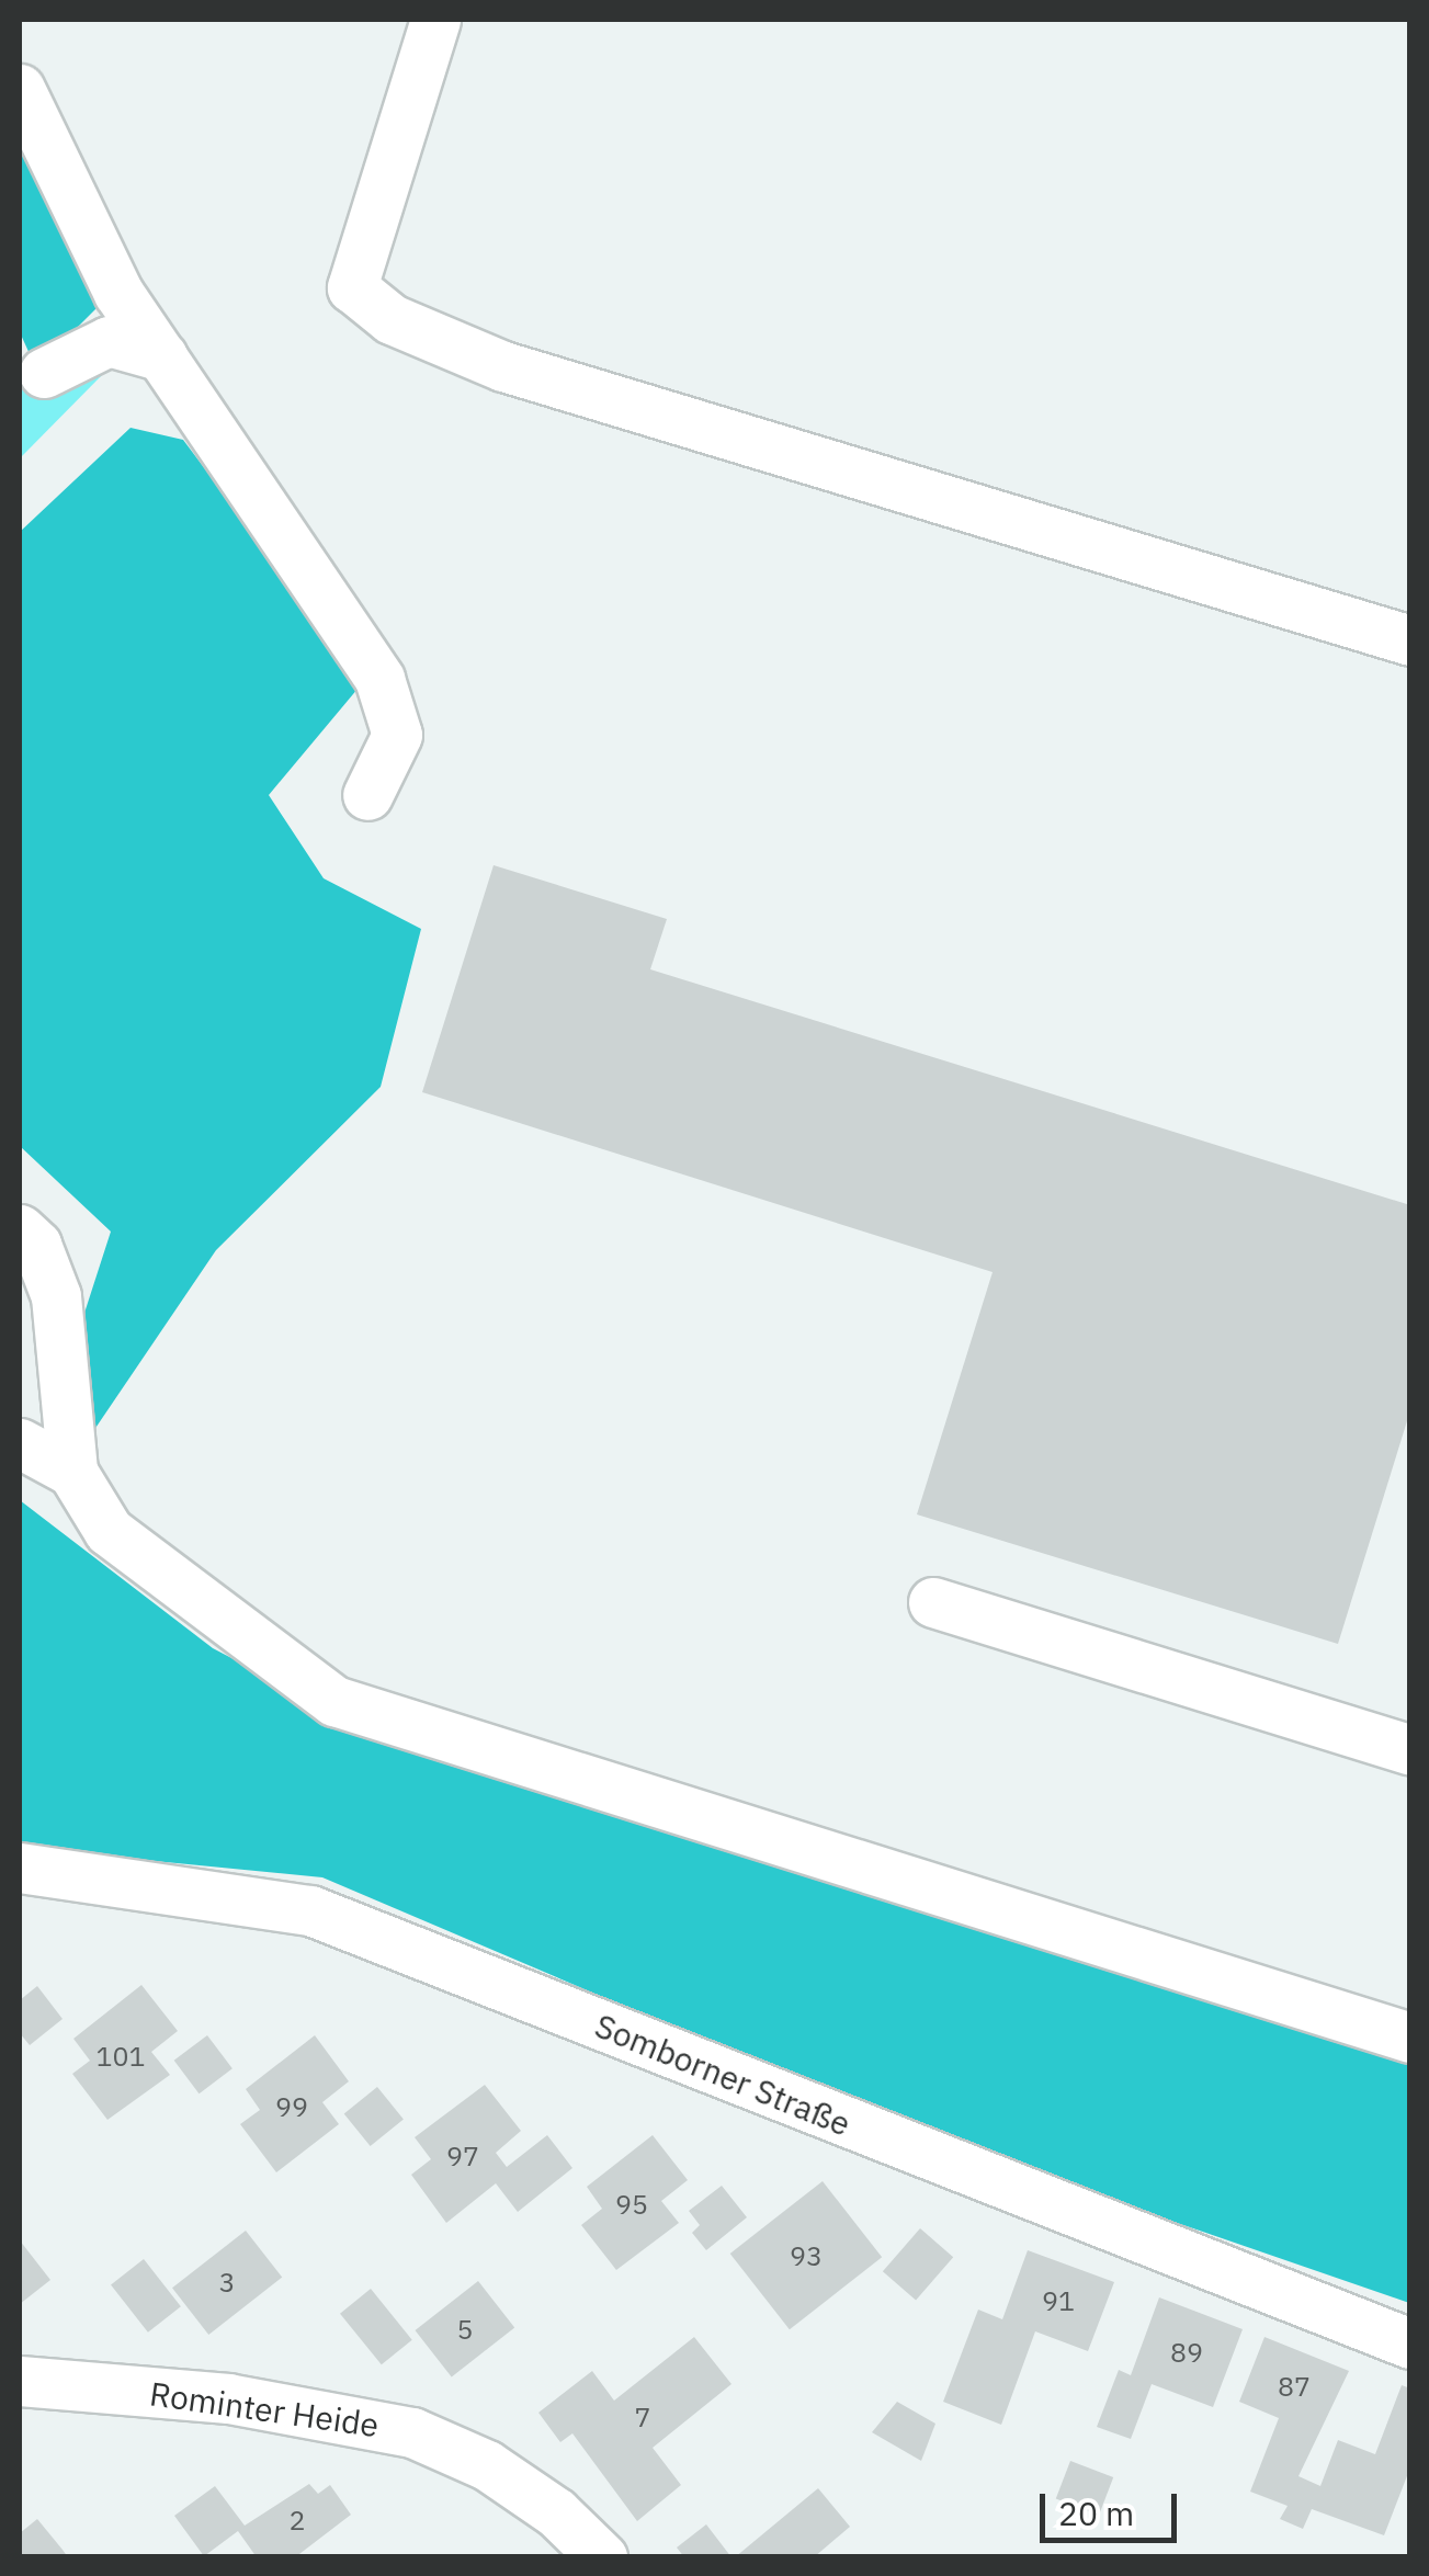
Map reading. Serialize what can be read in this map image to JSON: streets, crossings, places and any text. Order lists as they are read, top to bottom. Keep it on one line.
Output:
{"streets":{"street":["Somborner Straße","Rominter Heide"]},"house_numbers":["101","99","97","95","93","3","91","5","89","87","7","2"],"scale_bar":"20 m"}
